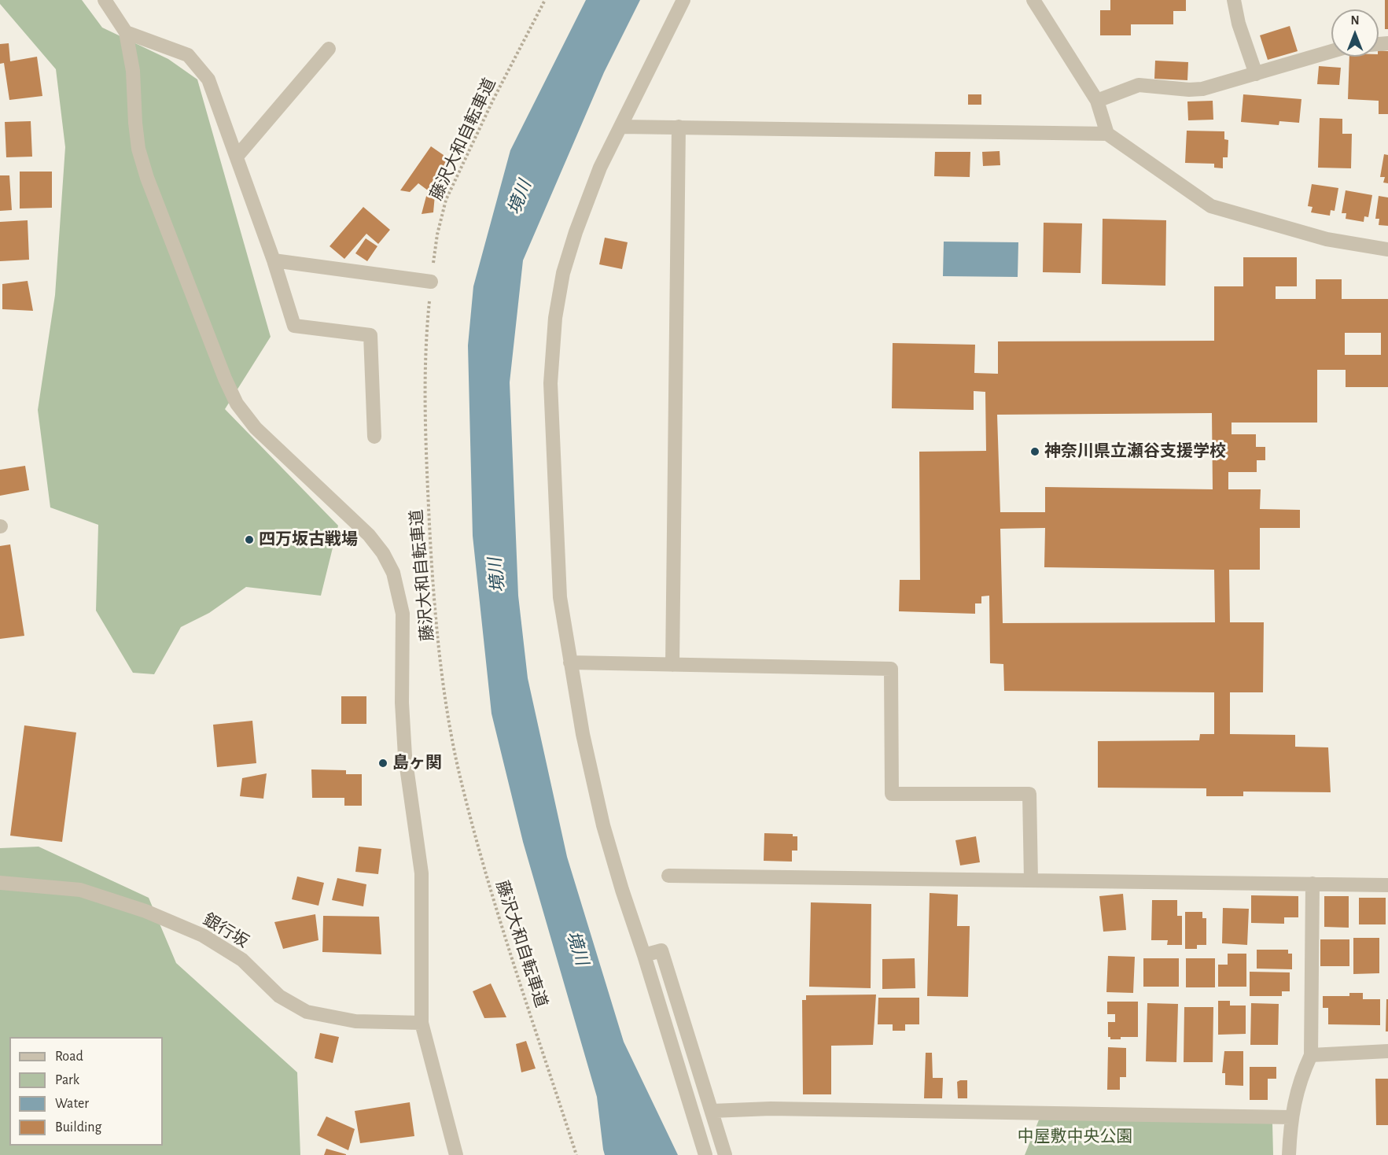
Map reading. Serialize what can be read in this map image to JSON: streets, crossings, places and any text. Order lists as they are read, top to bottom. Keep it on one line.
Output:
{"streets":{"street":["銀行坂"],"path":["藤沢大和自転車道"]},"water":["境川"],"parks":["中屋敷中央公園"],"places":["神奈川県立瀬谷支援学校","四万坂古戦場","島ヶ関"],"legend":["Road","Park","Water","Building"],"north":"top"}
